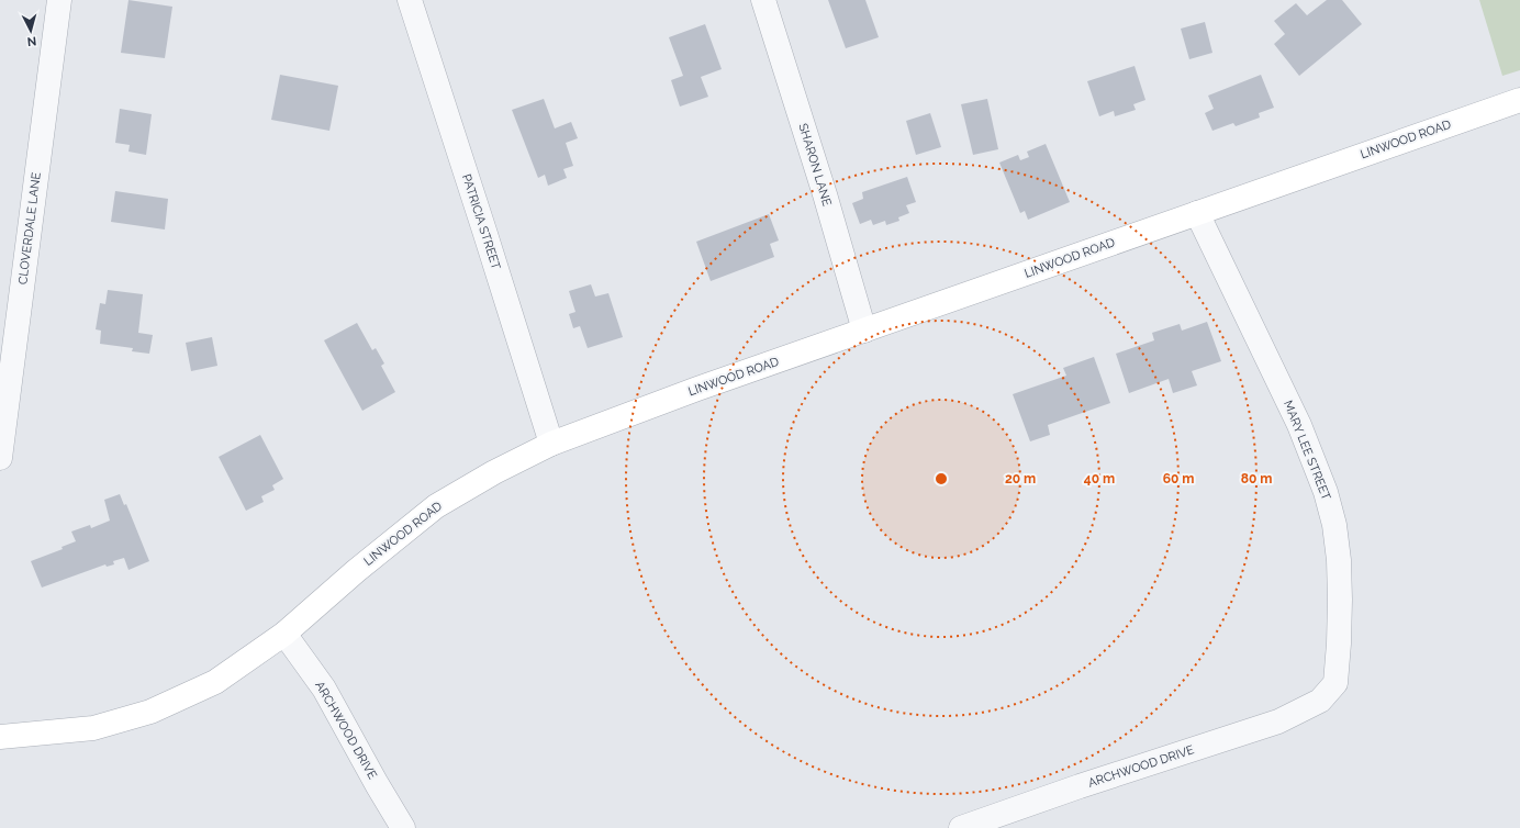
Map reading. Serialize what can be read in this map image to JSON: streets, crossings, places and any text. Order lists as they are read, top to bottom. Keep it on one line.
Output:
{"streets":{"main road":["LINWOOD ROAD"],"street":["SHARON LANE","PATRICIA STREET","CLOVERDALE LANE","MARY LEE STREET","ARCHWOOD DRIVE"]},"crossings":[["LINWOOD ROAD","SHARON LANE"],["LINWOOD ROAD","PATRICIA STREET"],["LINWOOD ROAD","MARY LEE STREET"],["LINWOOD ROAD","ARCHWOOD DRIVE"],["MARY LEE STREET","ARCHWOOD DRIVE"]],"north":"bottom","rings":["20 m","40 m","60 m","80 m"]}
